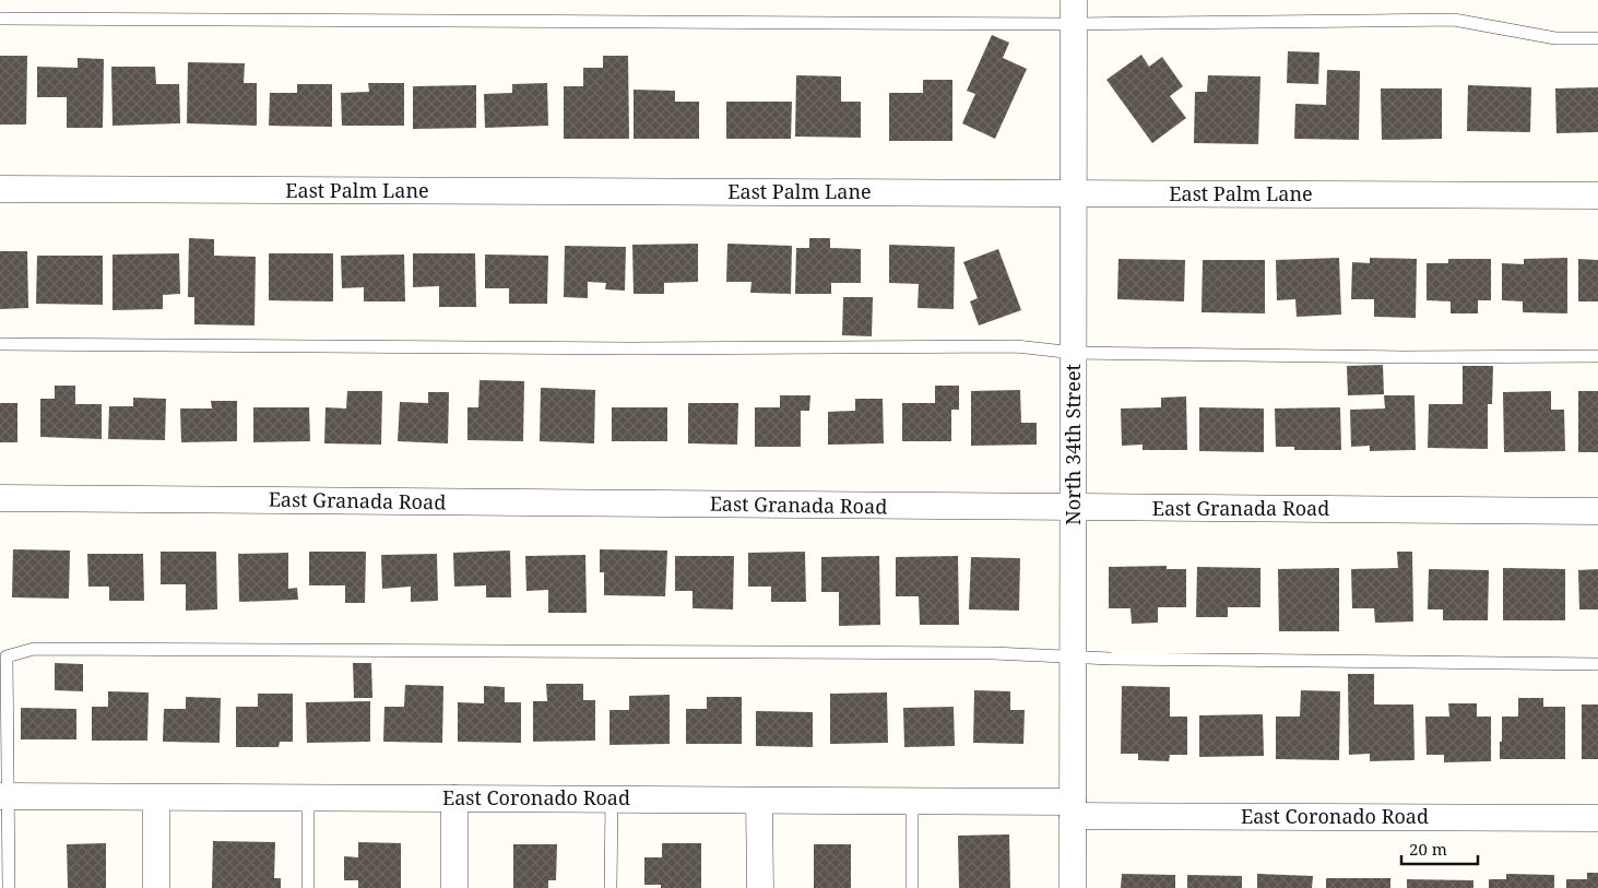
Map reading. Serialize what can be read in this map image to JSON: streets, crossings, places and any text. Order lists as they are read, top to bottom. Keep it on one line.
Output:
{"streets":{"street":["East Palm Lane","North 34th Street","East Granada Road","East Coronado Road"]},"crossings":[["East Palm Lane","North 34th Street"],["North 34th Street","East Granada Road"],["North 34th Street","East Coronado Road"]],"scale_bar":"20 m"}
